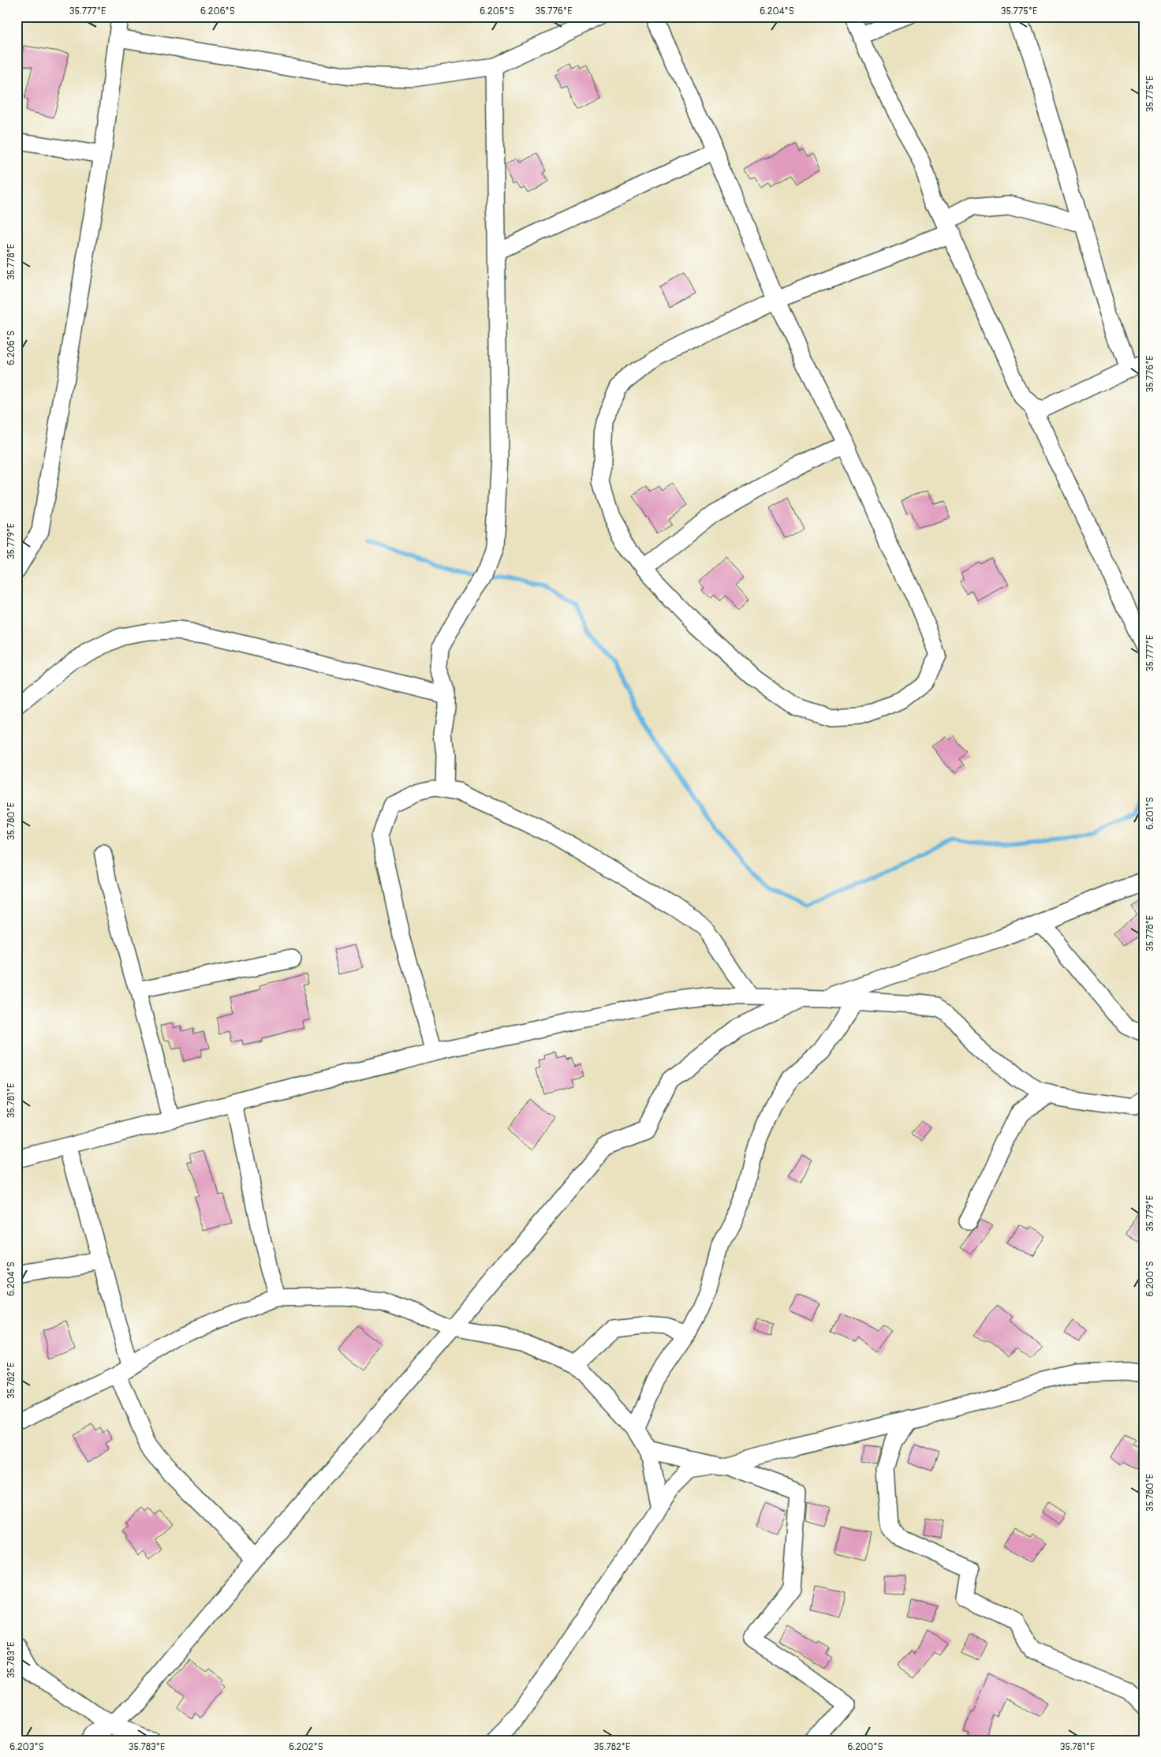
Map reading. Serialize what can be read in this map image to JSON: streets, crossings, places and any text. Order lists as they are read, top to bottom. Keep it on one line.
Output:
{"coordinates":["35.777°E","6.206°S","6.205°S","35.776°E","6.204°S","35.775°E","35.778°E","35.779°E","6.201°S","35.780°E","35.781°E","6.200°S","35.782°E","35.783°E","6.203°S","6.202°S"]}
